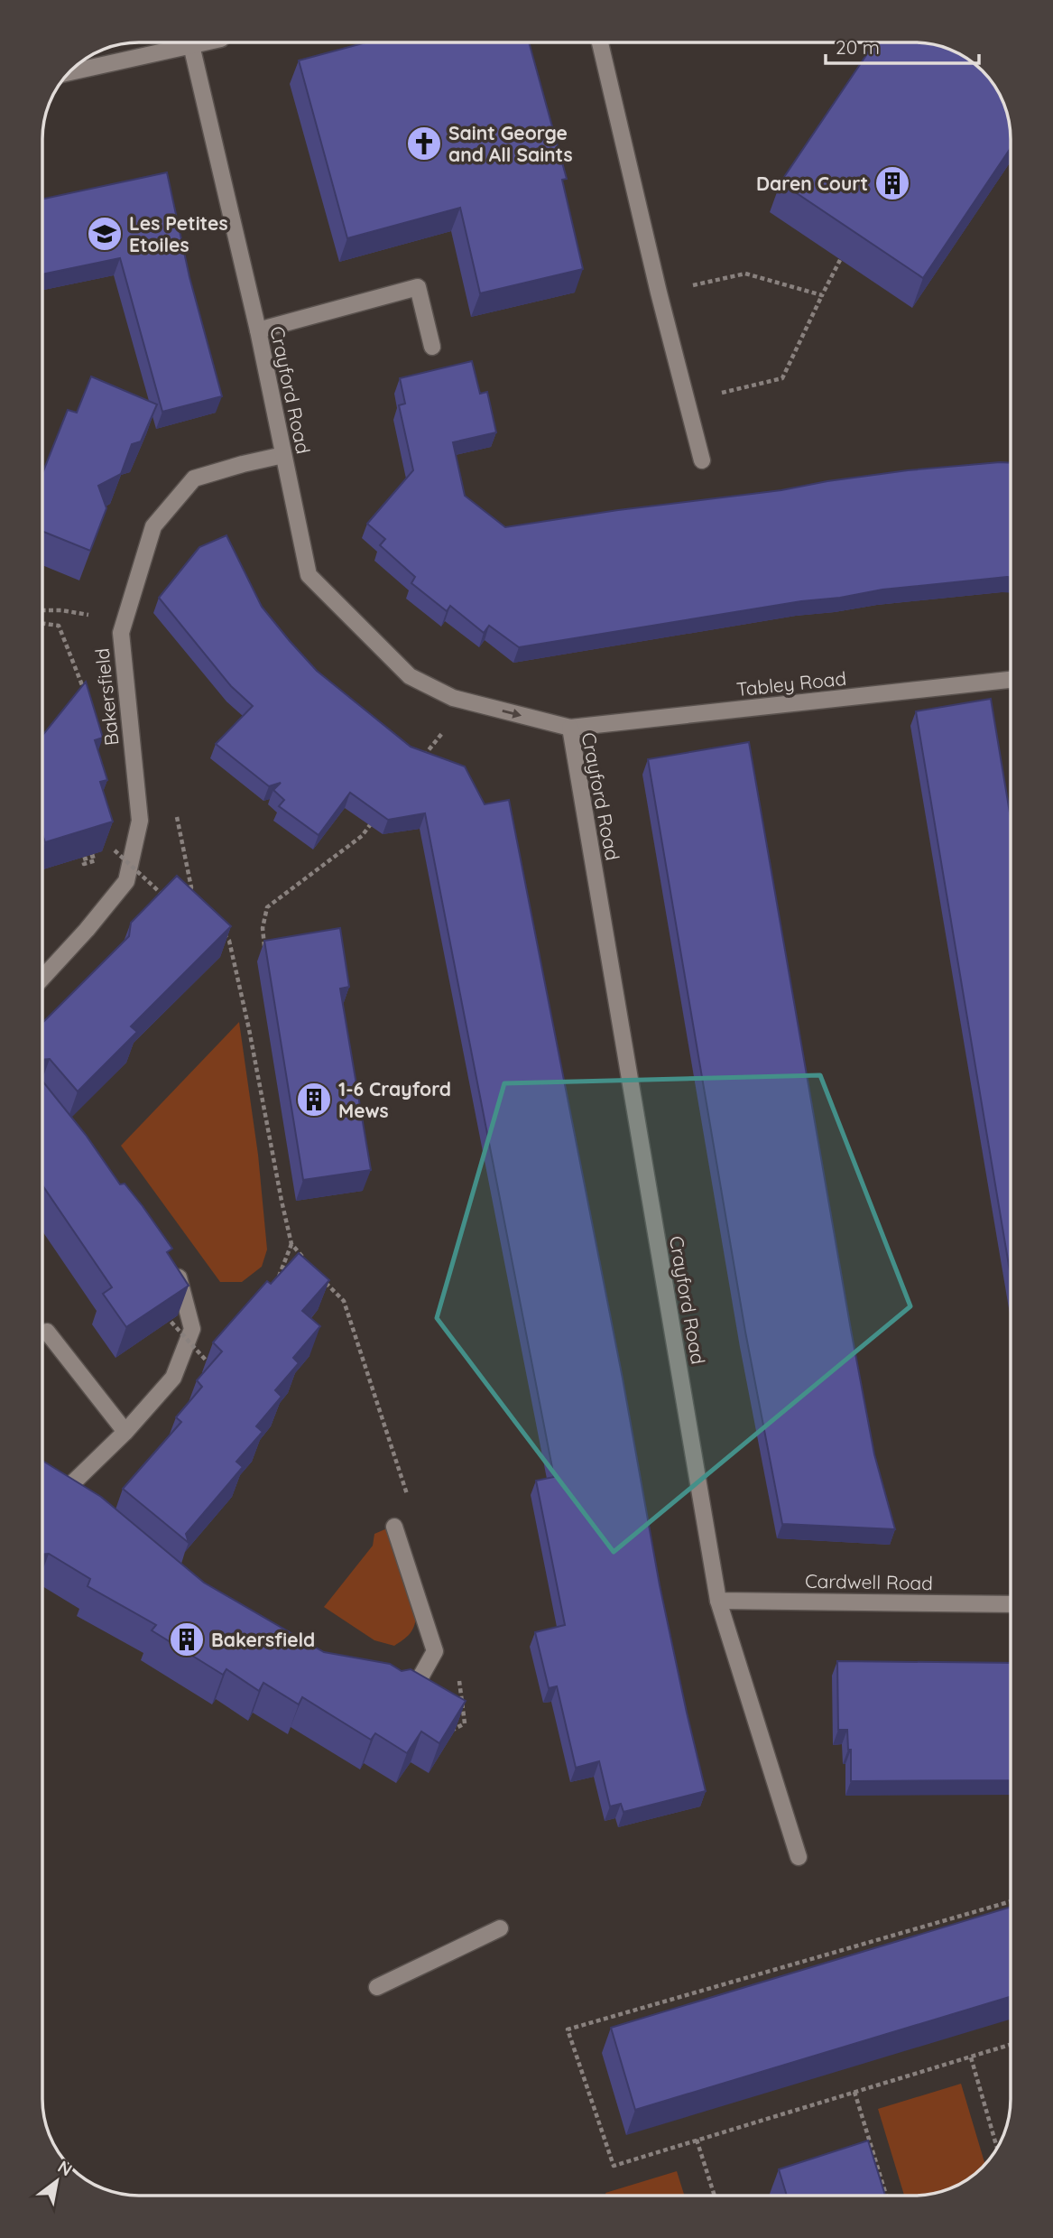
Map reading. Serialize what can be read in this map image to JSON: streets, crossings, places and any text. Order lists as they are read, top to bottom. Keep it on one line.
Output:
{"streets":{"street":["Crayford Road","Tabley Road","Bakersfield","Cardwell Road"]},"crossings":[["Crayford Road","Tabley Road"],["Crayford Road","Bakersfield"],["Crayford Road","Cardwell Road"]],"places":{"church":["Saint George and All Saints"],"building":["Daren Court","1-6 Crayford Mews","Bakersfield"],"school or university":["Les Petites Etoiles"]},"scale_bar":"20 m","north":"top right"}
